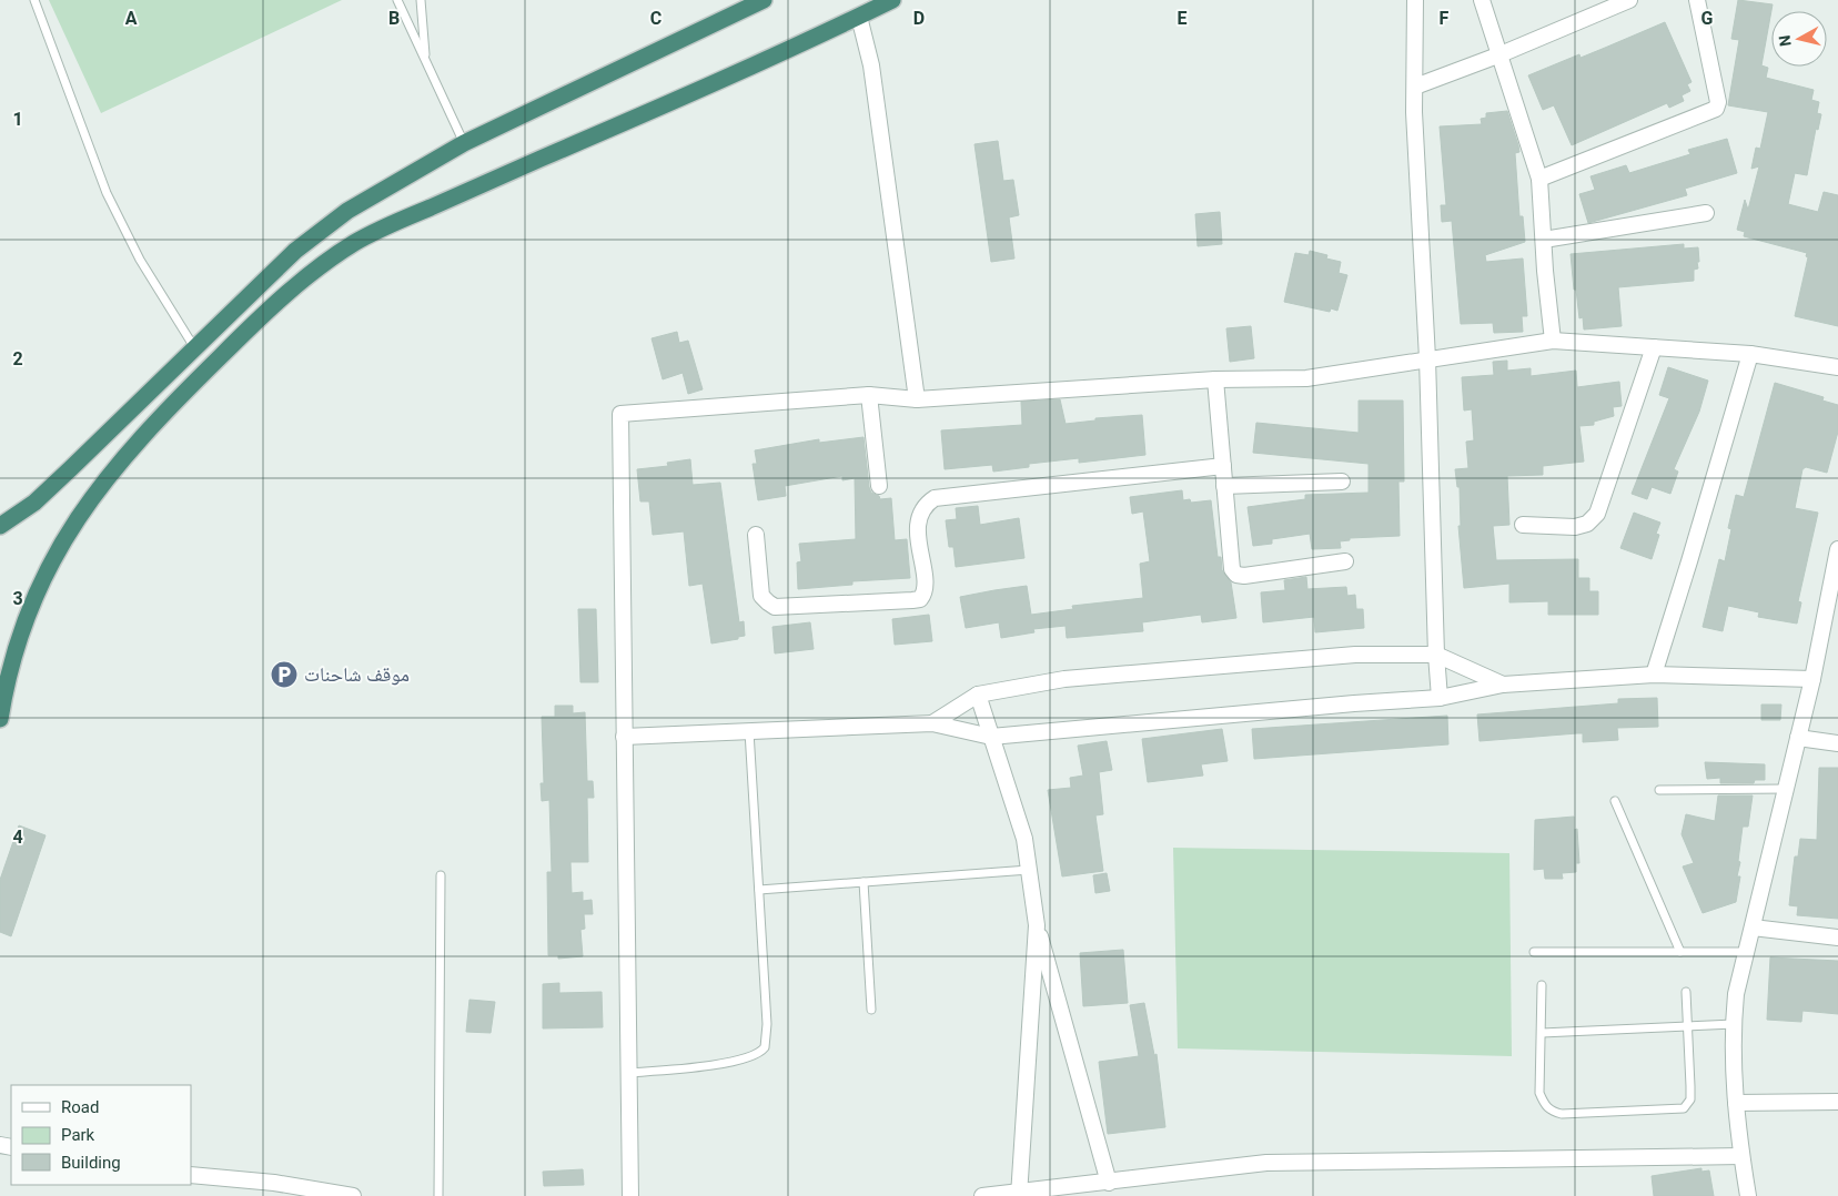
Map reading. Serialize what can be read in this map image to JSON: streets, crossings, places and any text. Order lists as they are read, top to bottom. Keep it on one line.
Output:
{"places":{"parking":["موقف شاحنات"]},"legend":["Road","Park","Building"],"north":"left","grid":{"columns":["A","B","C","D","E","F","G"],"rows":["1","2","3","4"]}}
